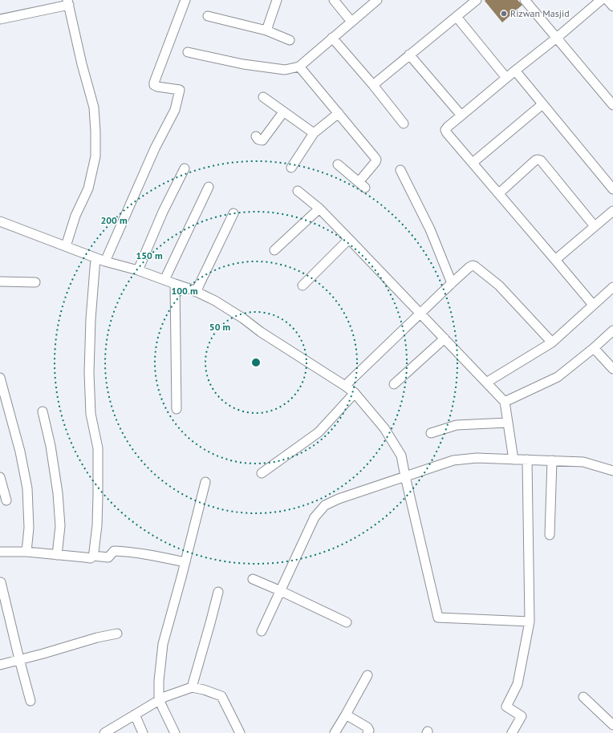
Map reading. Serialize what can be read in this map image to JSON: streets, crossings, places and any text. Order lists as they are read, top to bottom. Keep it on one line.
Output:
{"places":["Rizwan Masjid"],"rings":["200 m","150 m","100 m","50 m"]}
